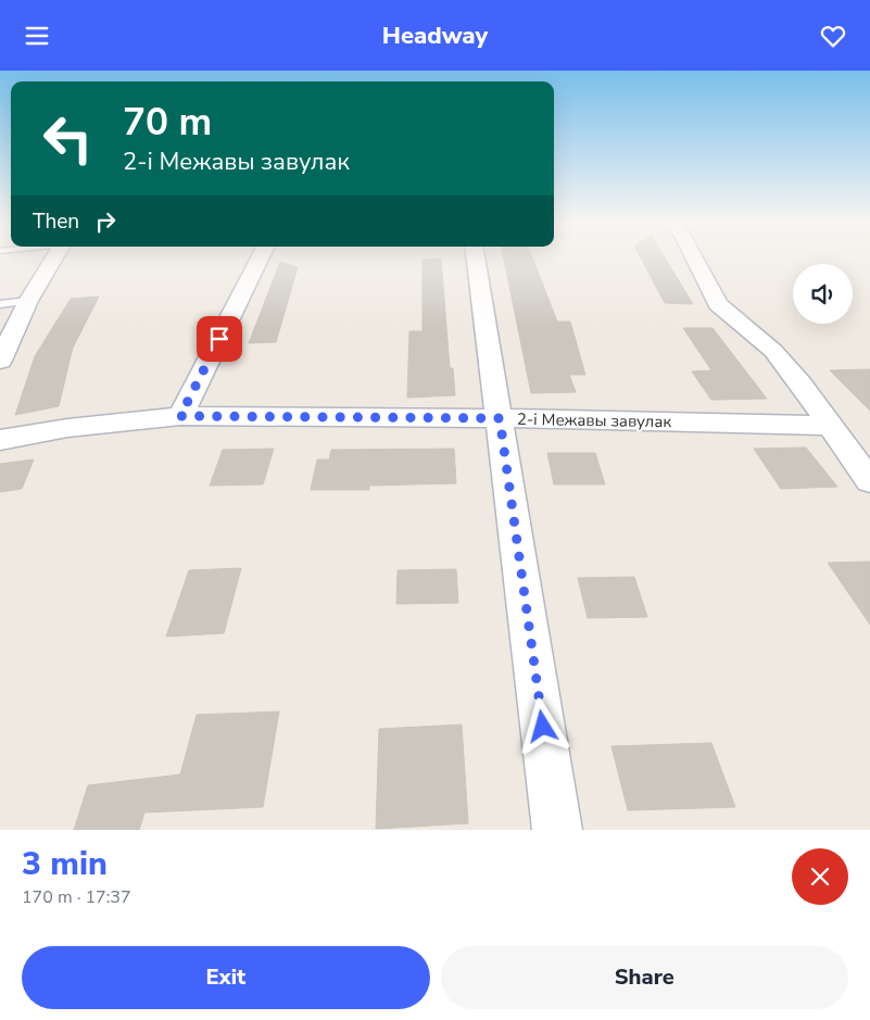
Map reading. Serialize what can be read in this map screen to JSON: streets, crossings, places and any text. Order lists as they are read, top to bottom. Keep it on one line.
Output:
{"streets":{"street":["2-і Межавы завулак"]},"page":{"header":"Headway","turn":["70 m","2-і Межавы завулак"],"then":"Then","heading":["3 min","170 m · 17:37"],"buttons":["Exit","Share"]}}
